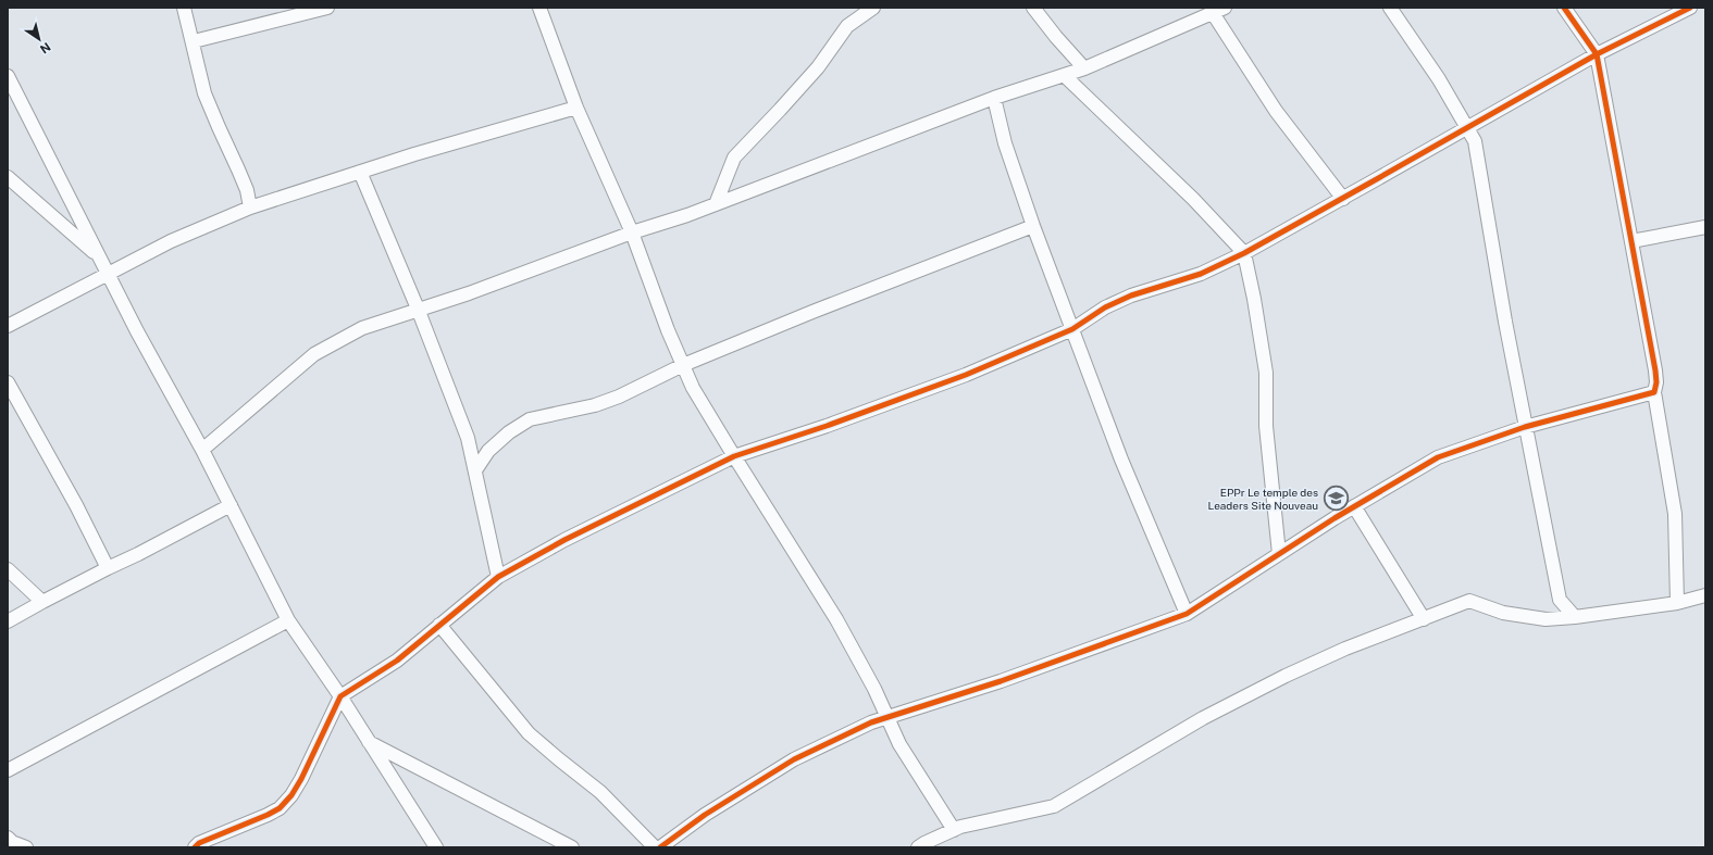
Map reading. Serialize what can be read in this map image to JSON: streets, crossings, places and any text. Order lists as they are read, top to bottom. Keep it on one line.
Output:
{"places":{"school or university":["EPPr Le temple des Leaders Site Nouveau"]},"north":"bottom right"}
